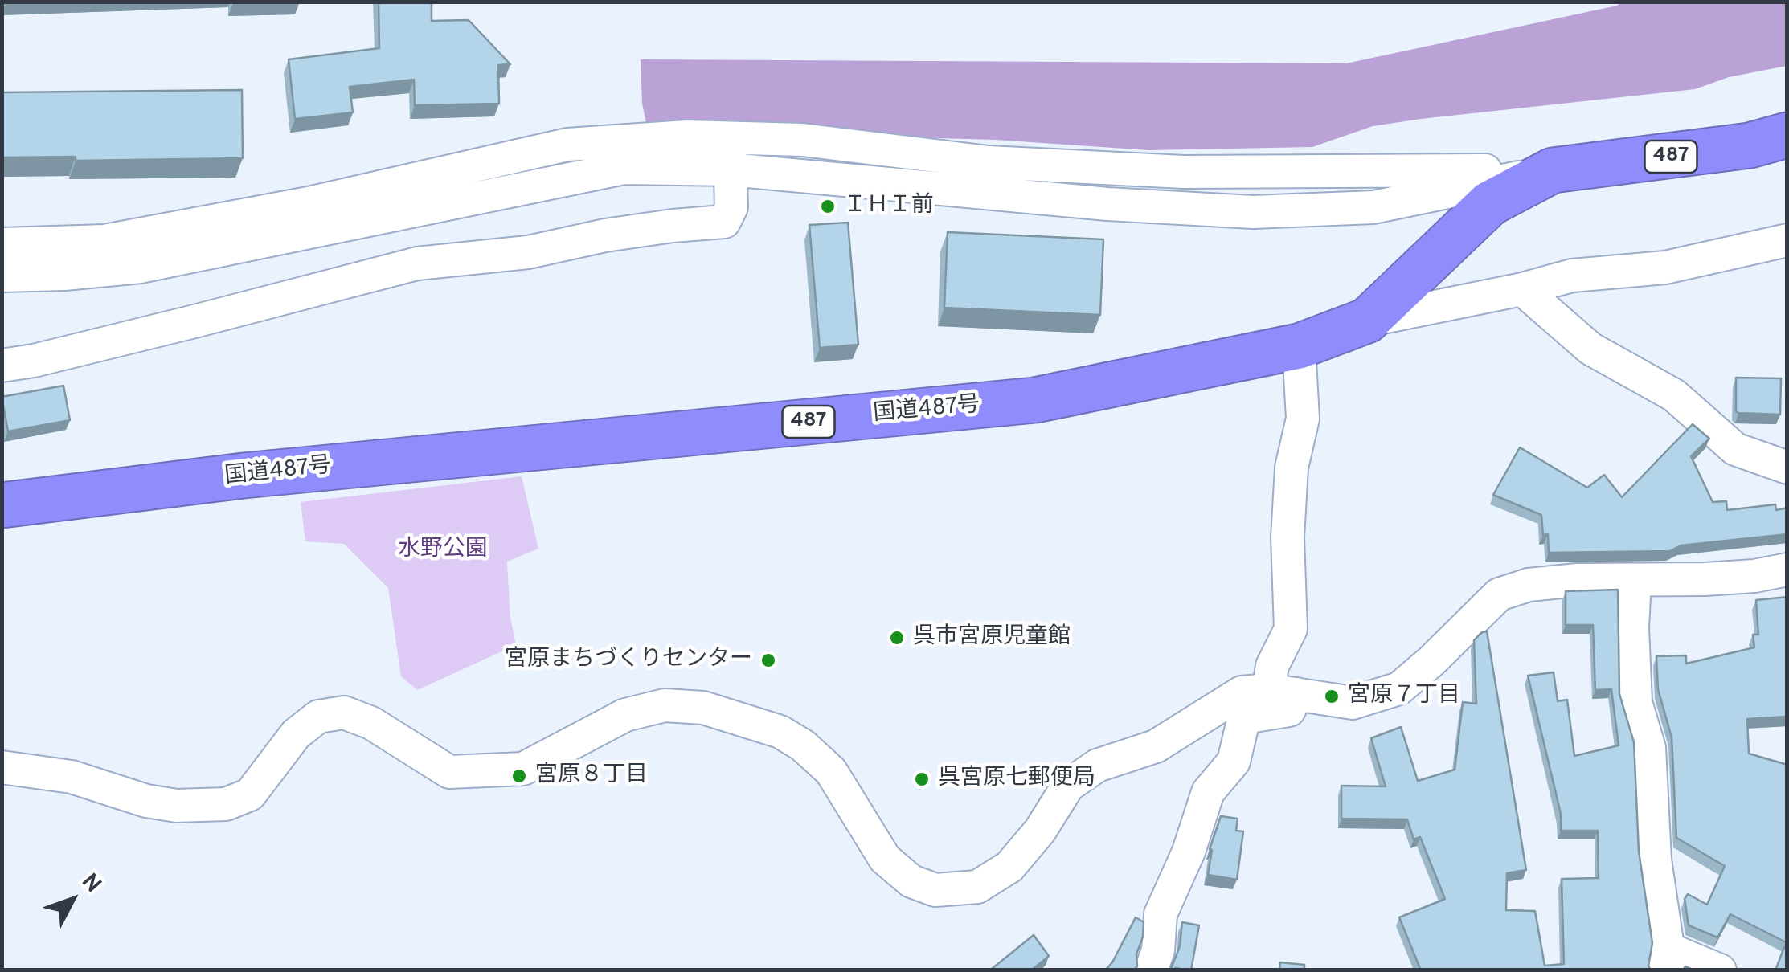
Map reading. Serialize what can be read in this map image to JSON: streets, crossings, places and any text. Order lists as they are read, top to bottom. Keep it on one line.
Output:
{"streets":{"highway":["487","国道487号"]},"parks":["水野公園"],"places":["ＩＨＩ前","呉市宮原児童館","宮原まちづくりセンター","宮原７丁目","宮原８丁目","呉宮原七郵便局"],"north":"top right"}
